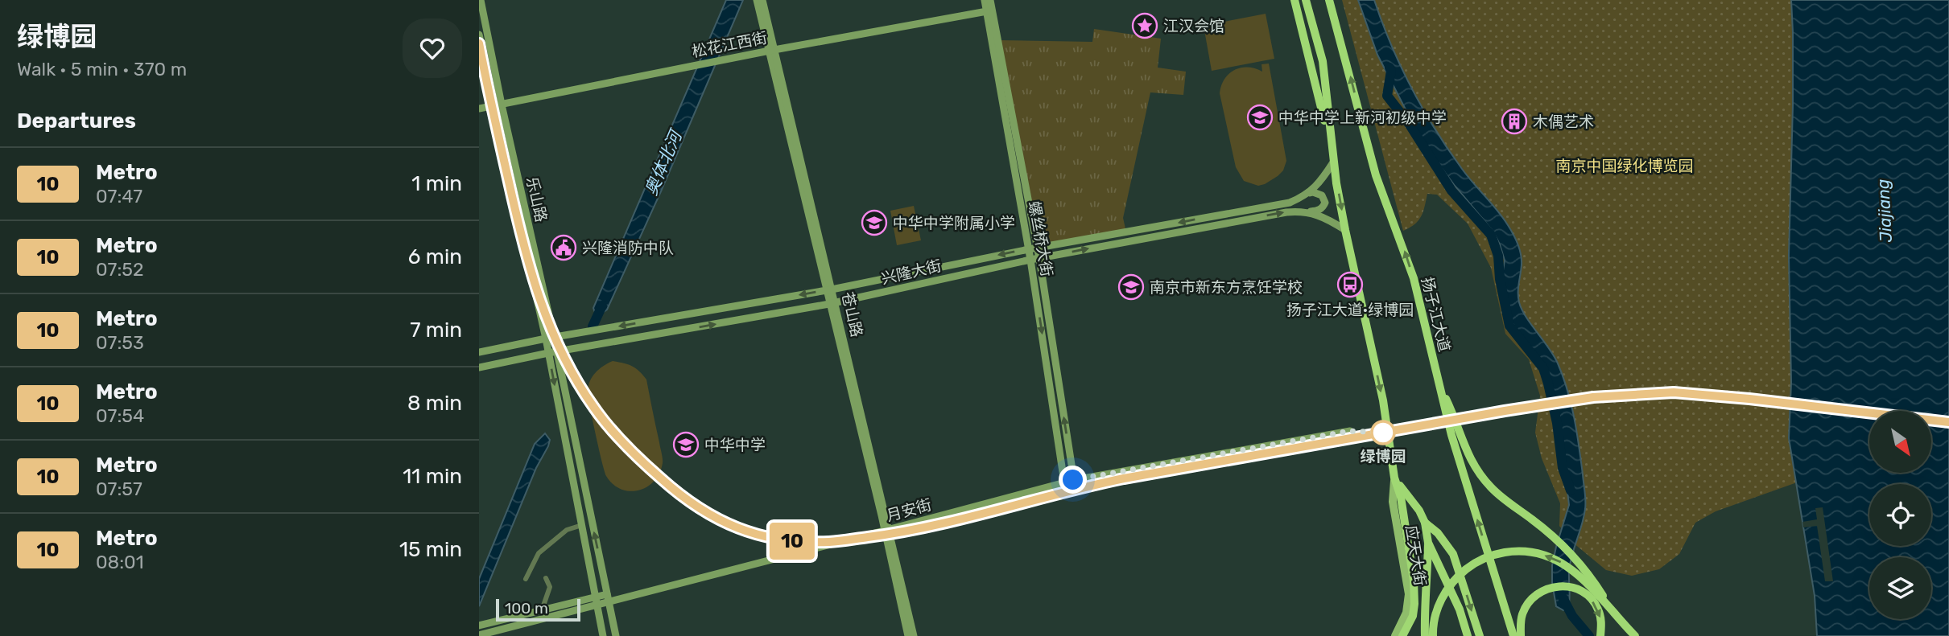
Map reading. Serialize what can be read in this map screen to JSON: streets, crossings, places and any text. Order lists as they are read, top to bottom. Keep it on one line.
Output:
{"streets":{"highway":["扬子江大道"],"main road":["应天大街"],"street":["松花江西街","乐山路","螺丝桥大街","兴隆大街","苍山路","月安街"]},"crossings":[["松花江西街","乐山路"],["松花江西街","螺丝桥大街"],["松花江西街","苍山路"],["乐山路","兴隆大街"],["乐山路","月安街"],["螺丝桥大街","兴隆大街"],["螺丝桥大街","月安街"],["兴隆大街","苍山路"],["苍山路","月安街"]],"water":["奥体北河","Jiajiang"],"parks":["南京中国绿化博览园"],"places":{"place":["江汉会馆"],"school or university":["中华中学上新河初级中学","中华中学附属小学","南京市新东方烹饪学校","中华中学"],"building":["木偶艺术"],"public building":["兴隆消防中队"],"bus stop":["扬子江大道·绿博园"],"other":["绿博园"]},"lines":["metro line 10"],"scale_bar":"100 m","north":"bottom right","page":{"heading":[["绿博园","Walk · 5 min · 370 m"],"Departures"],"on_map":"10","list":[{"mark":"10","name":"Metro","note":"07:47","value":"1 min"},{"mark":"10","name":"Metro","note":"07:52","value":"6 min"},{"mark":"10","name":"Metro","note":"07:53","value":"7 min"},{"mark":"10","name":"Metro","note":"07:54","value":"8 min"},{"mark":"10","name":"Metro","note":"07:57","value":"11 min"},{"mark":"10","name":"Metro","note":"08:01","value":"15 min"}],"scale":"100 m"}}
